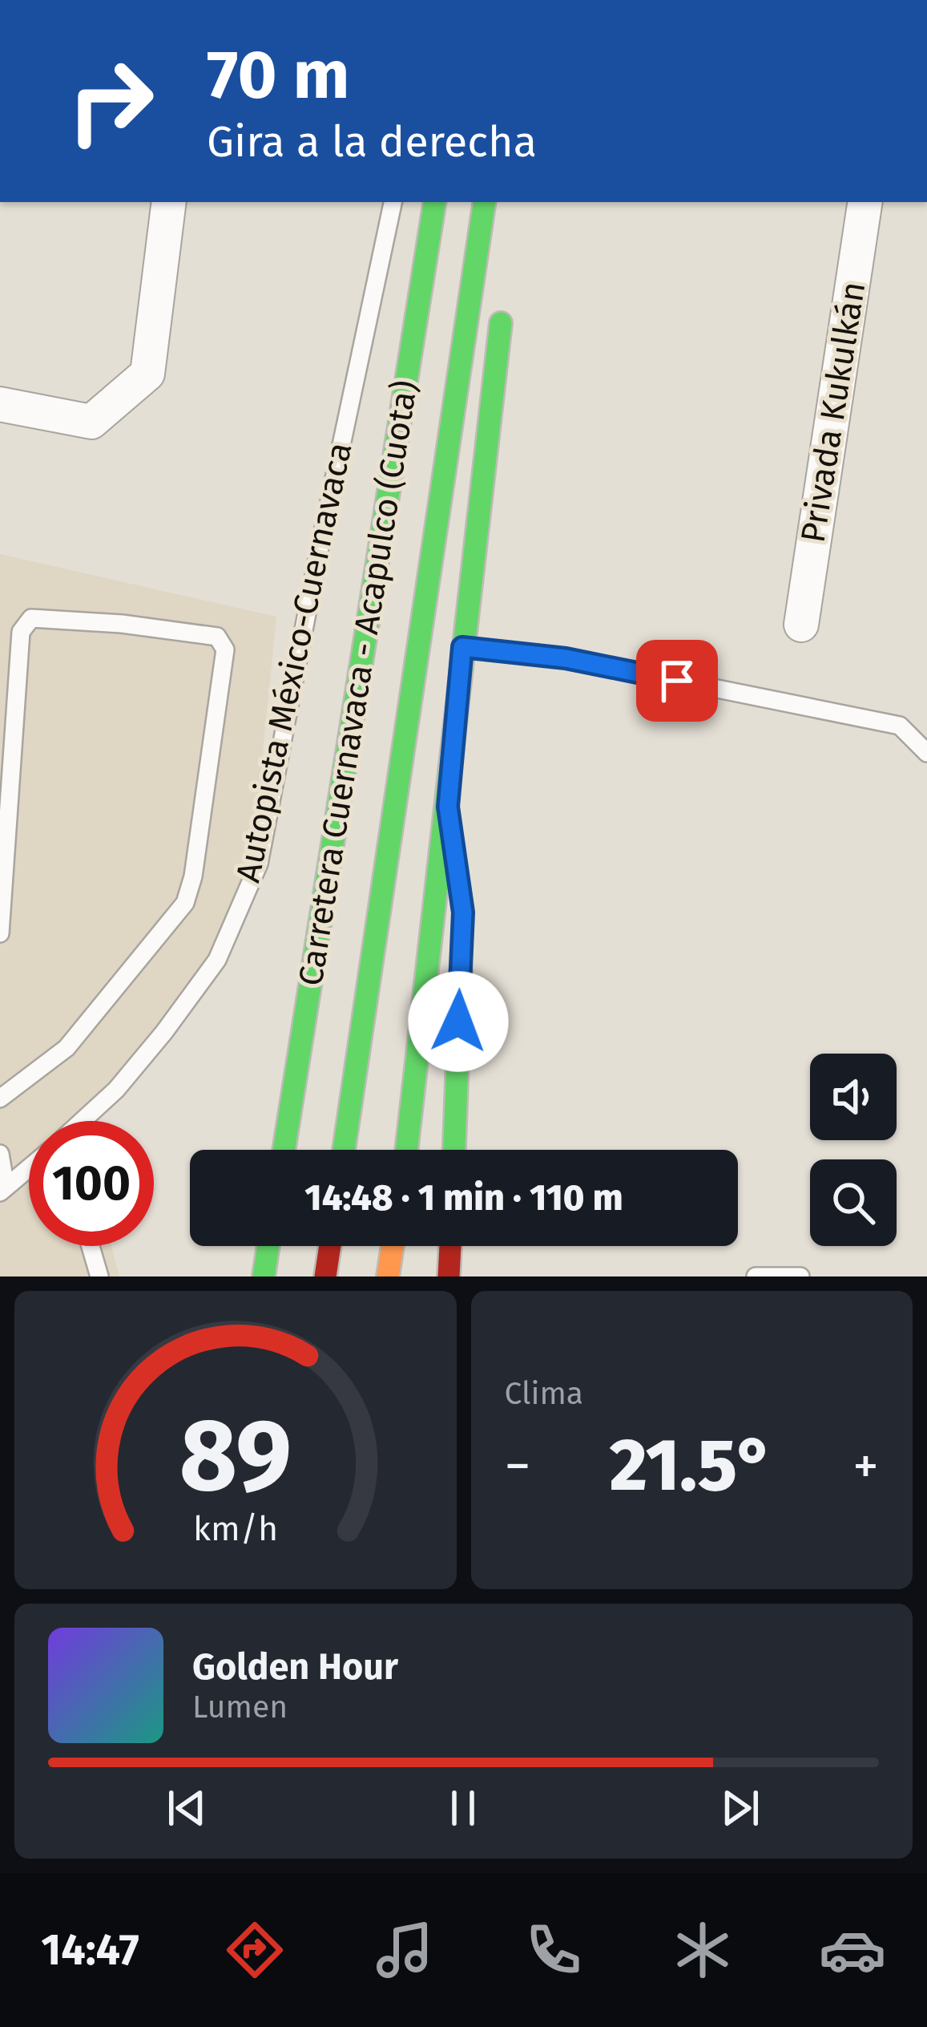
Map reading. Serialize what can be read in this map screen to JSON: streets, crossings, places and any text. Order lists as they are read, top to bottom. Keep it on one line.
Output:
{"streets":{"highway":["Carretera Cuernavaca - Acapulco (Cuota)"],"street":["Privada Kukulkán"],"lane":["Autopista México-Cuernavaca"]},"page":{"turn":["70 m","Gira a la derecha"],"limit":"100","trip":"14:48 · 1 min · 110 m","tile":"Clima","heat":["−","21.5°","+"],"song":["Golden Hour","Lumen"],"tabs":"14:47","gauge":["89","km/h"]}}
